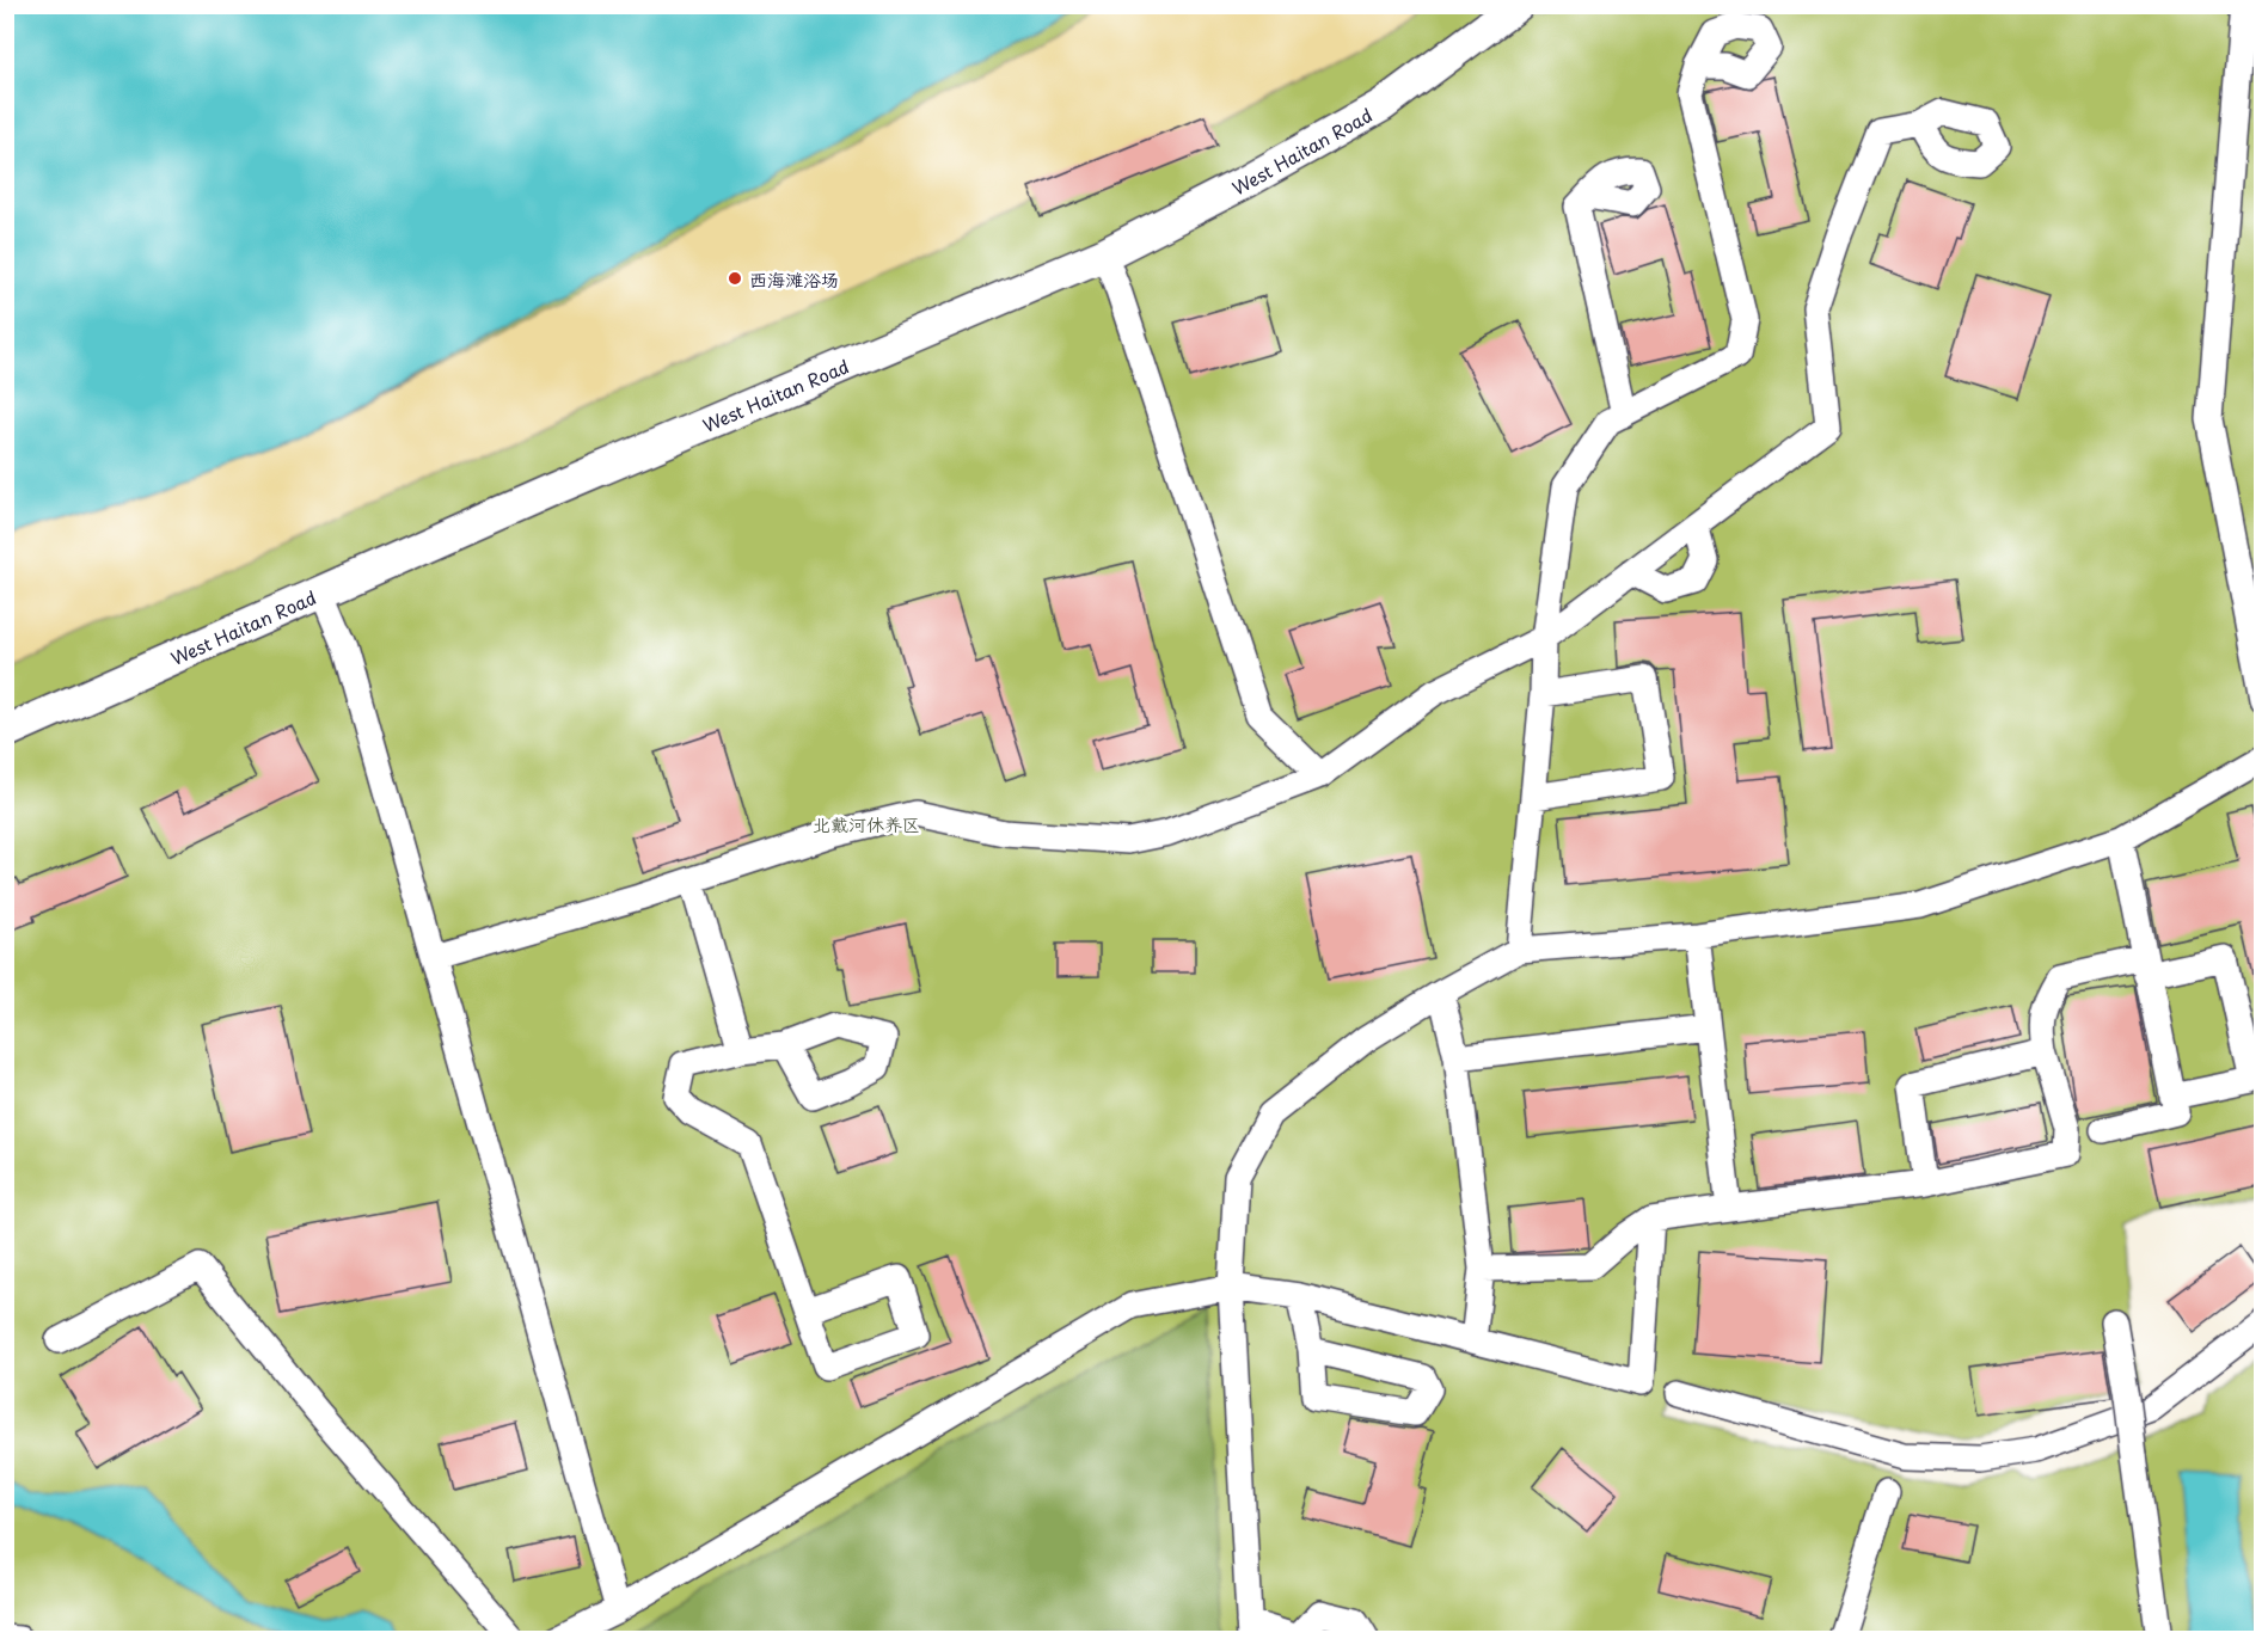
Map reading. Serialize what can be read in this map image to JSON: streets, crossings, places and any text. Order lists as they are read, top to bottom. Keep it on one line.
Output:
{"streets":{"main road":["West Haitan Road"]},"parks":["北戴河休养区"],"places":["西海滩浴场"]}
